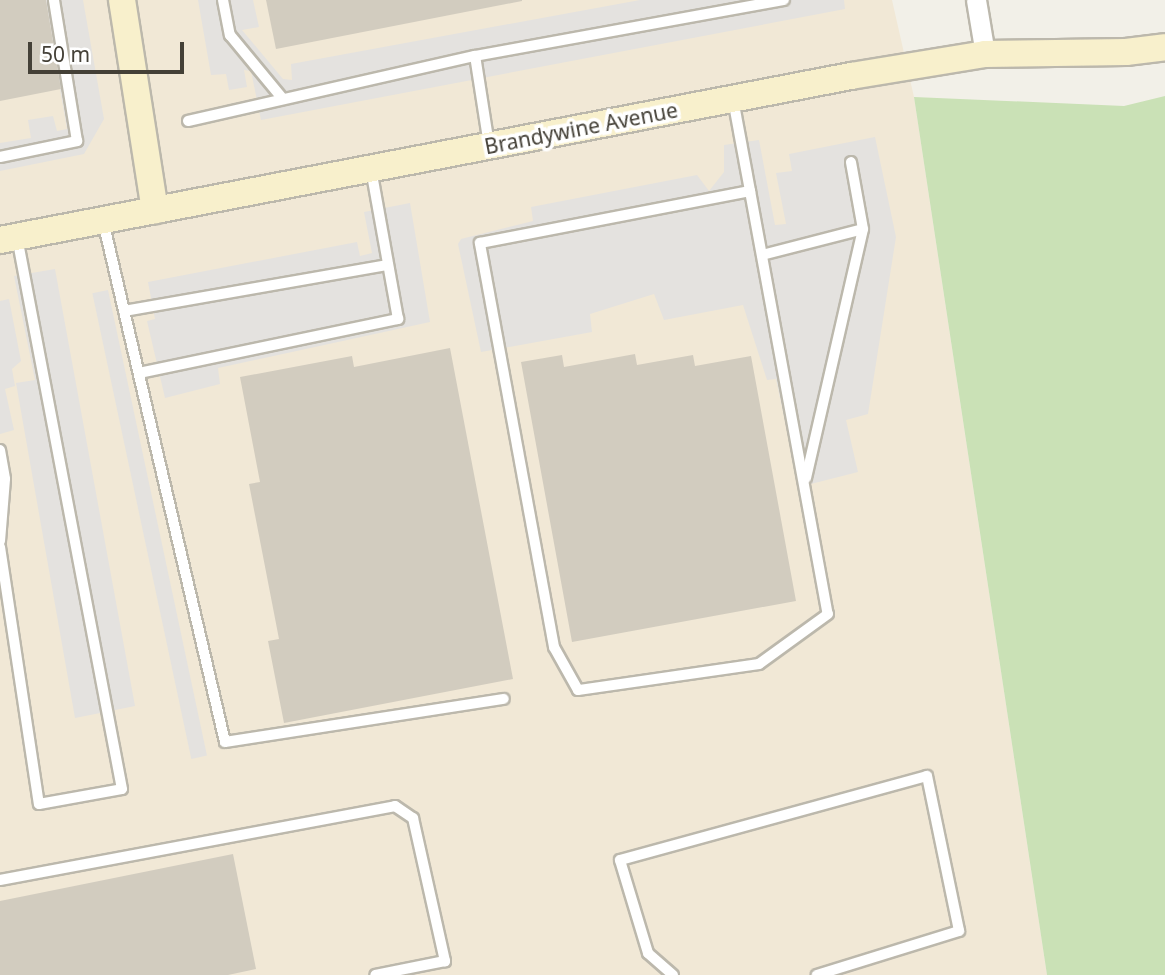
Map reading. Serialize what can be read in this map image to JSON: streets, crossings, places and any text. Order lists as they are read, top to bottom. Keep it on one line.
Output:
{"streets":{"street":["Brandywine Avenue"]},"scale_bar":"50 m"}
